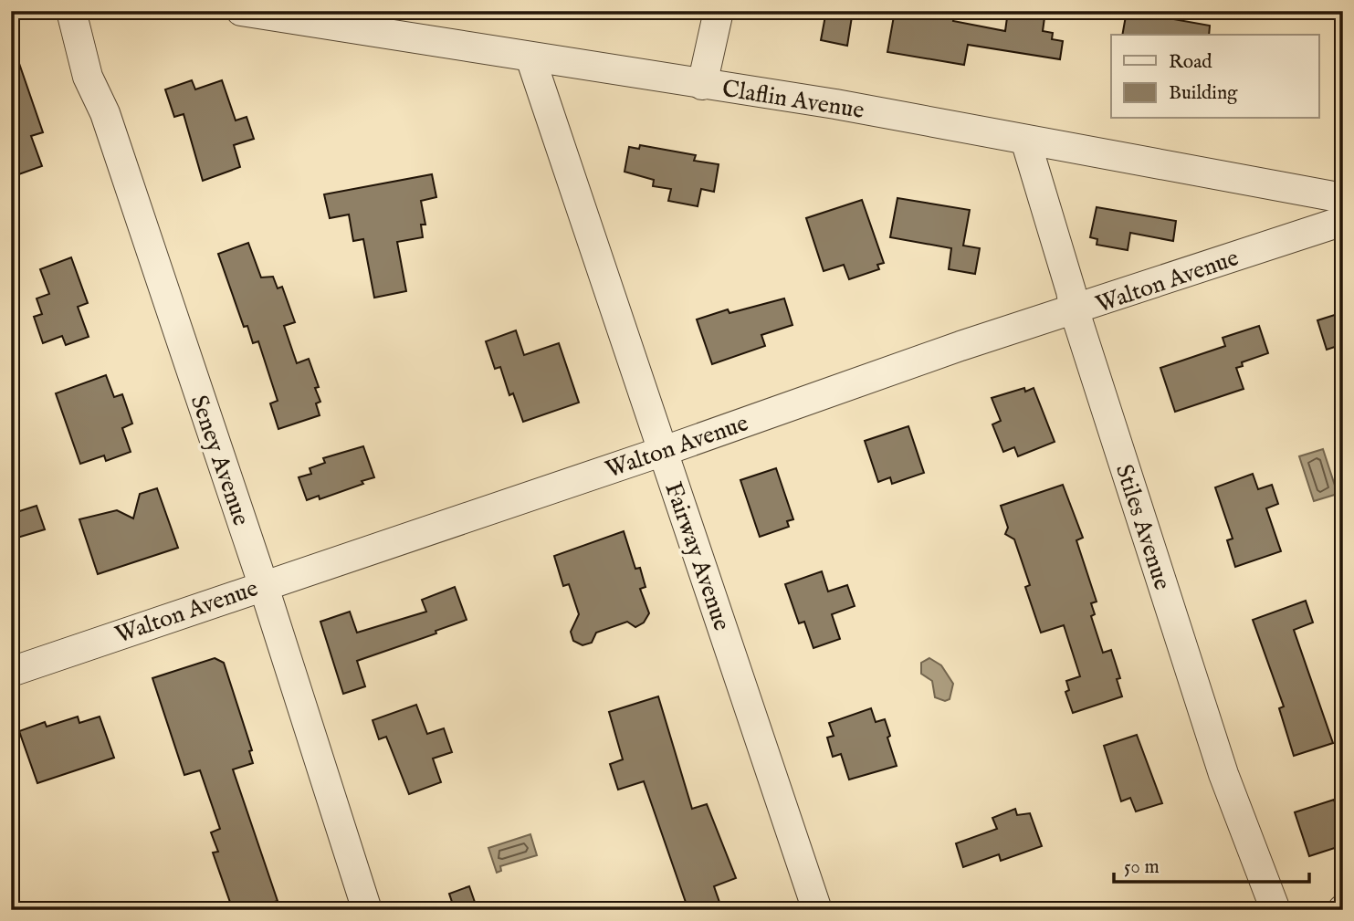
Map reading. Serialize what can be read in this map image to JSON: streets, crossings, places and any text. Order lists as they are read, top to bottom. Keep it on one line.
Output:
{"streets":{"street":["Claflin Avenue","Walton Avenue","Seney Avenue","Stiles Avenue","Fairway Avenue"]},"crossings":[["Claflin Avenue","Stiles Avenue"],["Claflin Avenue","Fairway Avenue"],["Walton Avenue","Seney Avenue"],["Walton Avenue","Stiles Avenue"],["Walton Avenue","Fairway Avenue"]],"legend":["Road","Building"],"scale_bar":"50 m"}
